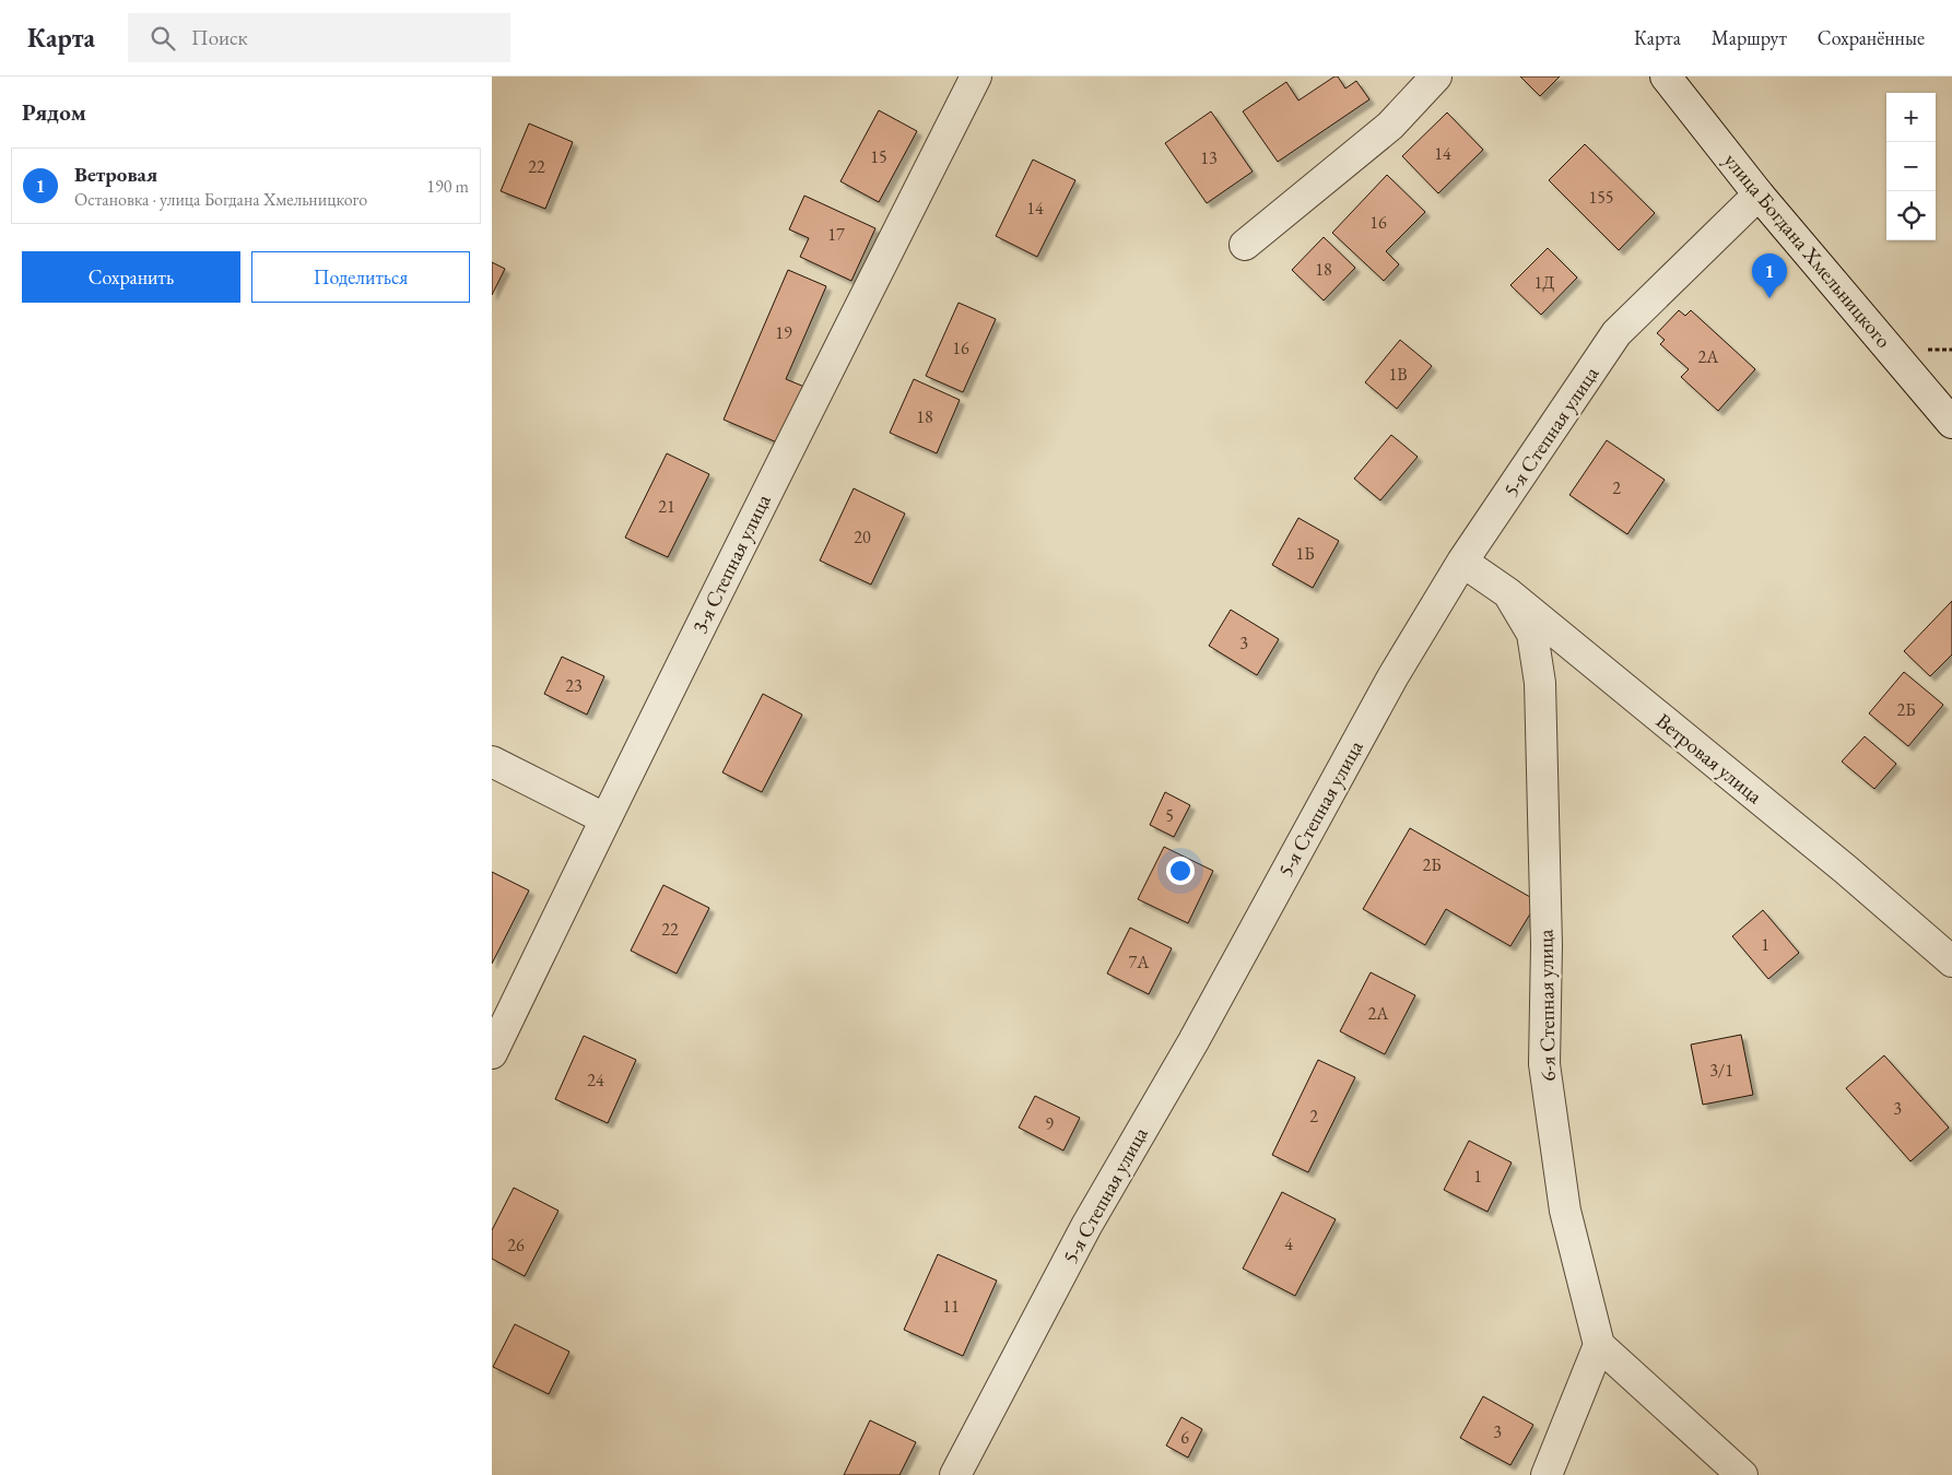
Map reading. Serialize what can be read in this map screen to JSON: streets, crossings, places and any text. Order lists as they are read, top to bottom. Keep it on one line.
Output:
{"streets":{"street":["улица Богдана Хмельницкого","5-я Степная улица","3-я Степная улица","Ветровая улица","6-я Степная улица"]},"crossings":[["улица Богдана Хмельницкого","5-я Степная улица"],["5-я Степная улица","Ветровая улица"],["Ветровая улица","6-я Степная улица"]],"house_numbers":["14","15","13","22","155","14","16","17","18","1Д","19","16","2А","1В","18","2","21","20","1Б","3","23","2Б","5","2Б","22","1","7А","2А","3/1","24","3","2","9","1","4","26","11","3","6"],"page":{"header":"Карта","search":"Поиск","nav":["Карта","Маршрут","Сохранённые"],"heading":"Рядом","map_buttons":["+","−"],"list":[{"mark":"1","name":"Ветровая","note":"Остановка · улица Богдана Хмельницкого","value":"190 m"}],"buttons":["Сохранить","Поделиться"],"pins":"1"}}
